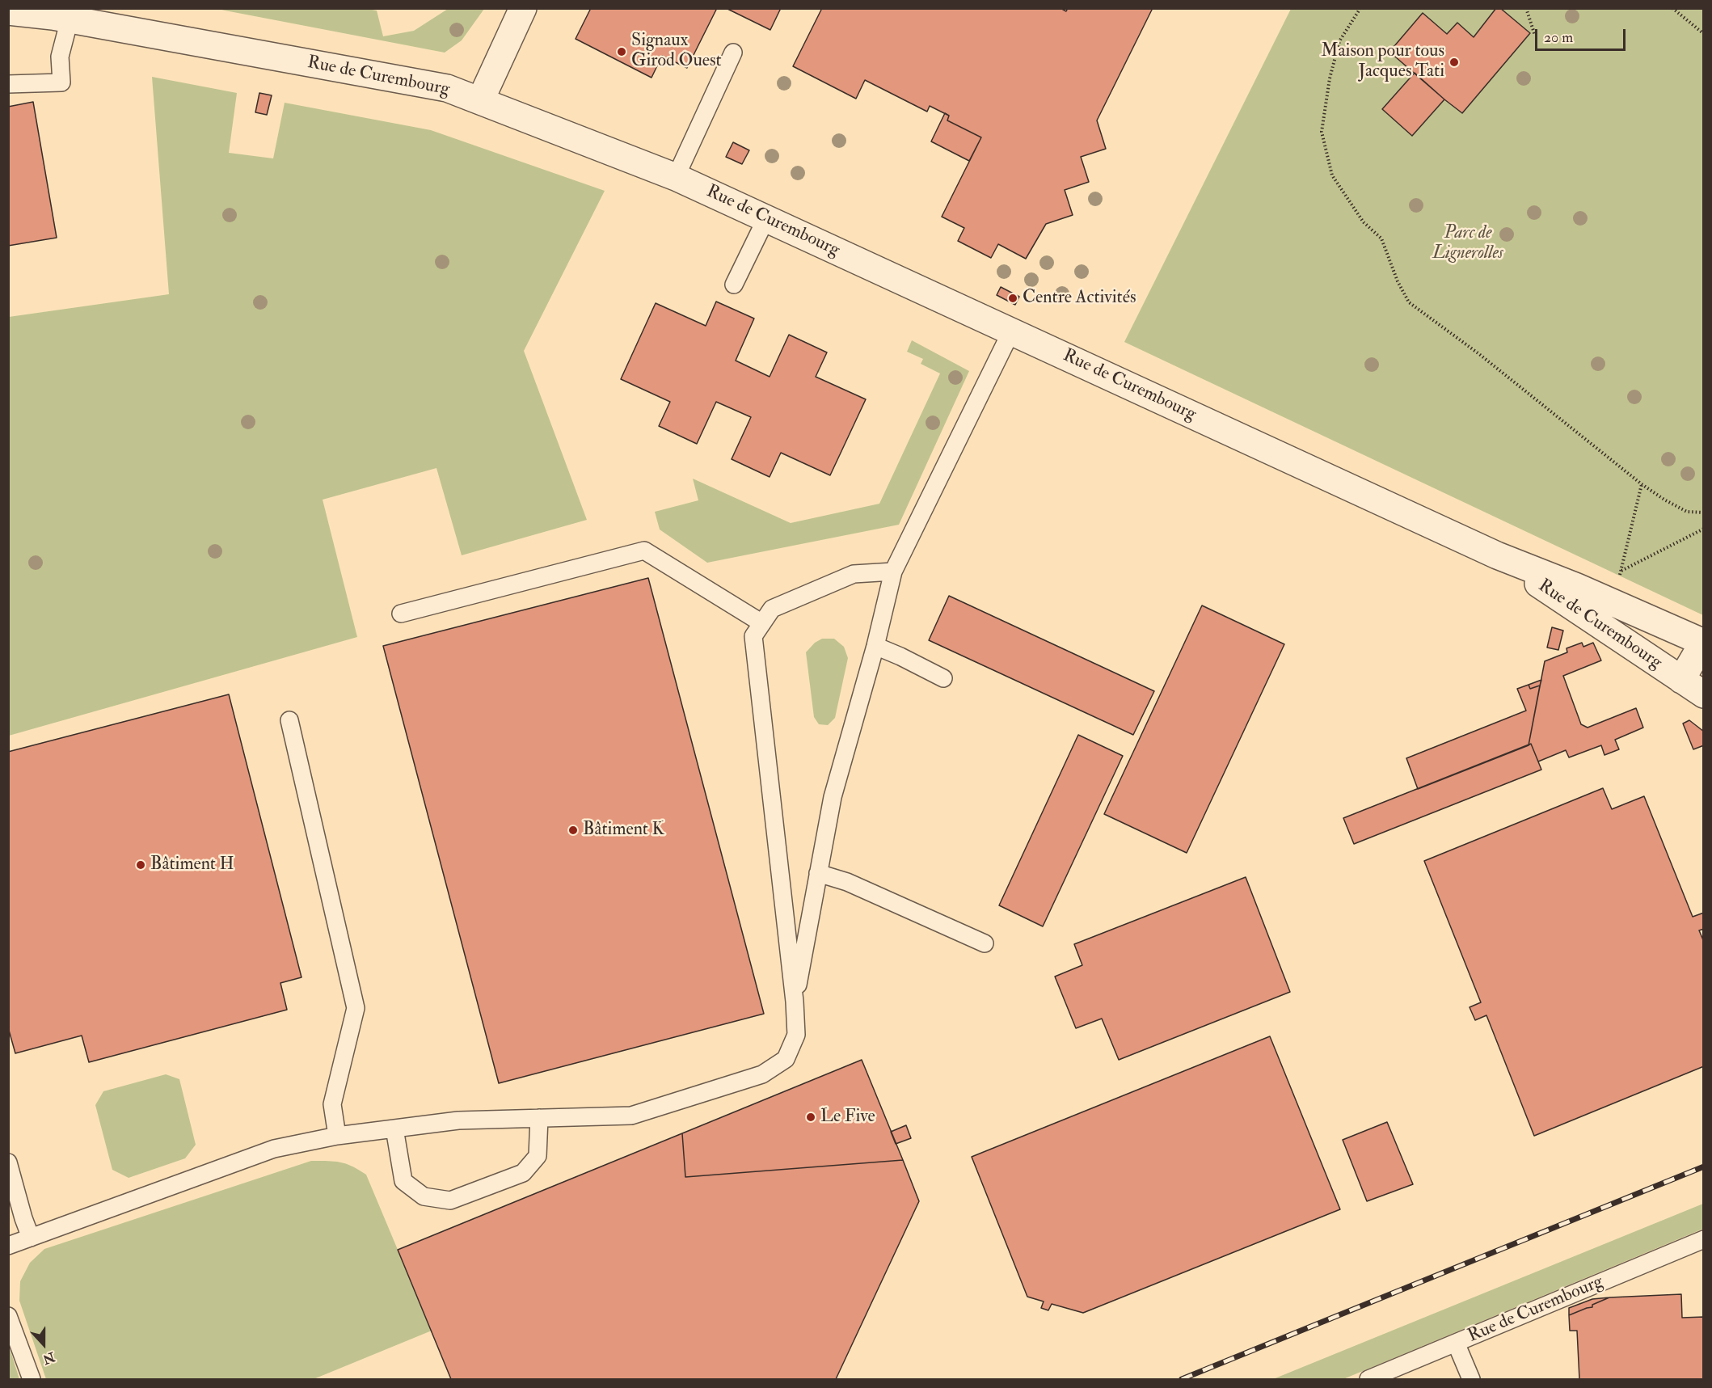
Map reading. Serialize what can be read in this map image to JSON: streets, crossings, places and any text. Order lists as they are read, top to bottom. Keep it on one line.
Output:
{"streets":{"street":["Rue de Curembourg"]},"parks":["Parc de Lignerolles"],"places":["Signaux Girod Ouest","Maison pour tous Jacques Tati","Centre Activités","Bâtiment K","Bâtiment H","Le Five"],"scale_bar":"20 m","north":"bottom"}
